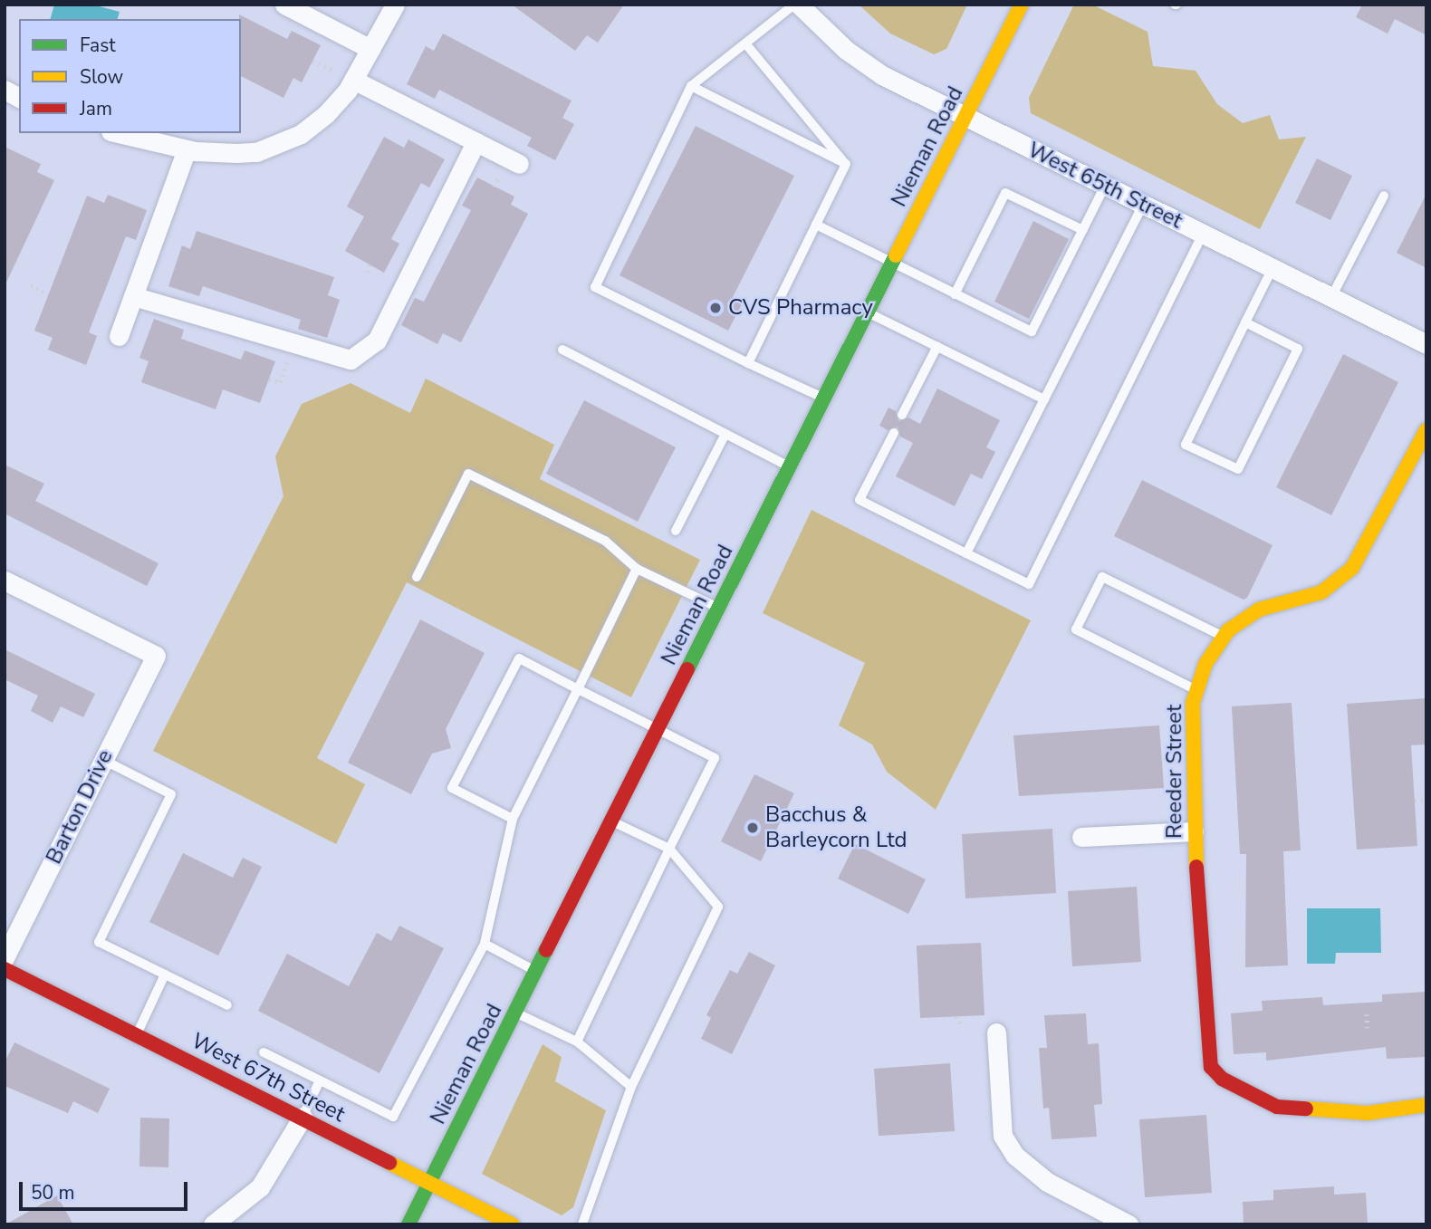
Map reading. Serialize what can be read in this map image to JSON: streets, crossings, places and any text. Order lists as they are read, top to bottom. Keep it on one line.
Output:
{"streets":{"street":["Nieman Road","West 65th Street","Reeder Street","Barton Drive","West 67th Street"]},"crossings":[["Nieman Road","West 65th Street"],["Nieman Road","West 67th Street"]],"places":["CVS Pharmacy","Bacchus & Barleycorn Ltd"],"legend":["Fast","Slow","Jam"],"scale_bar":"50 m"}
